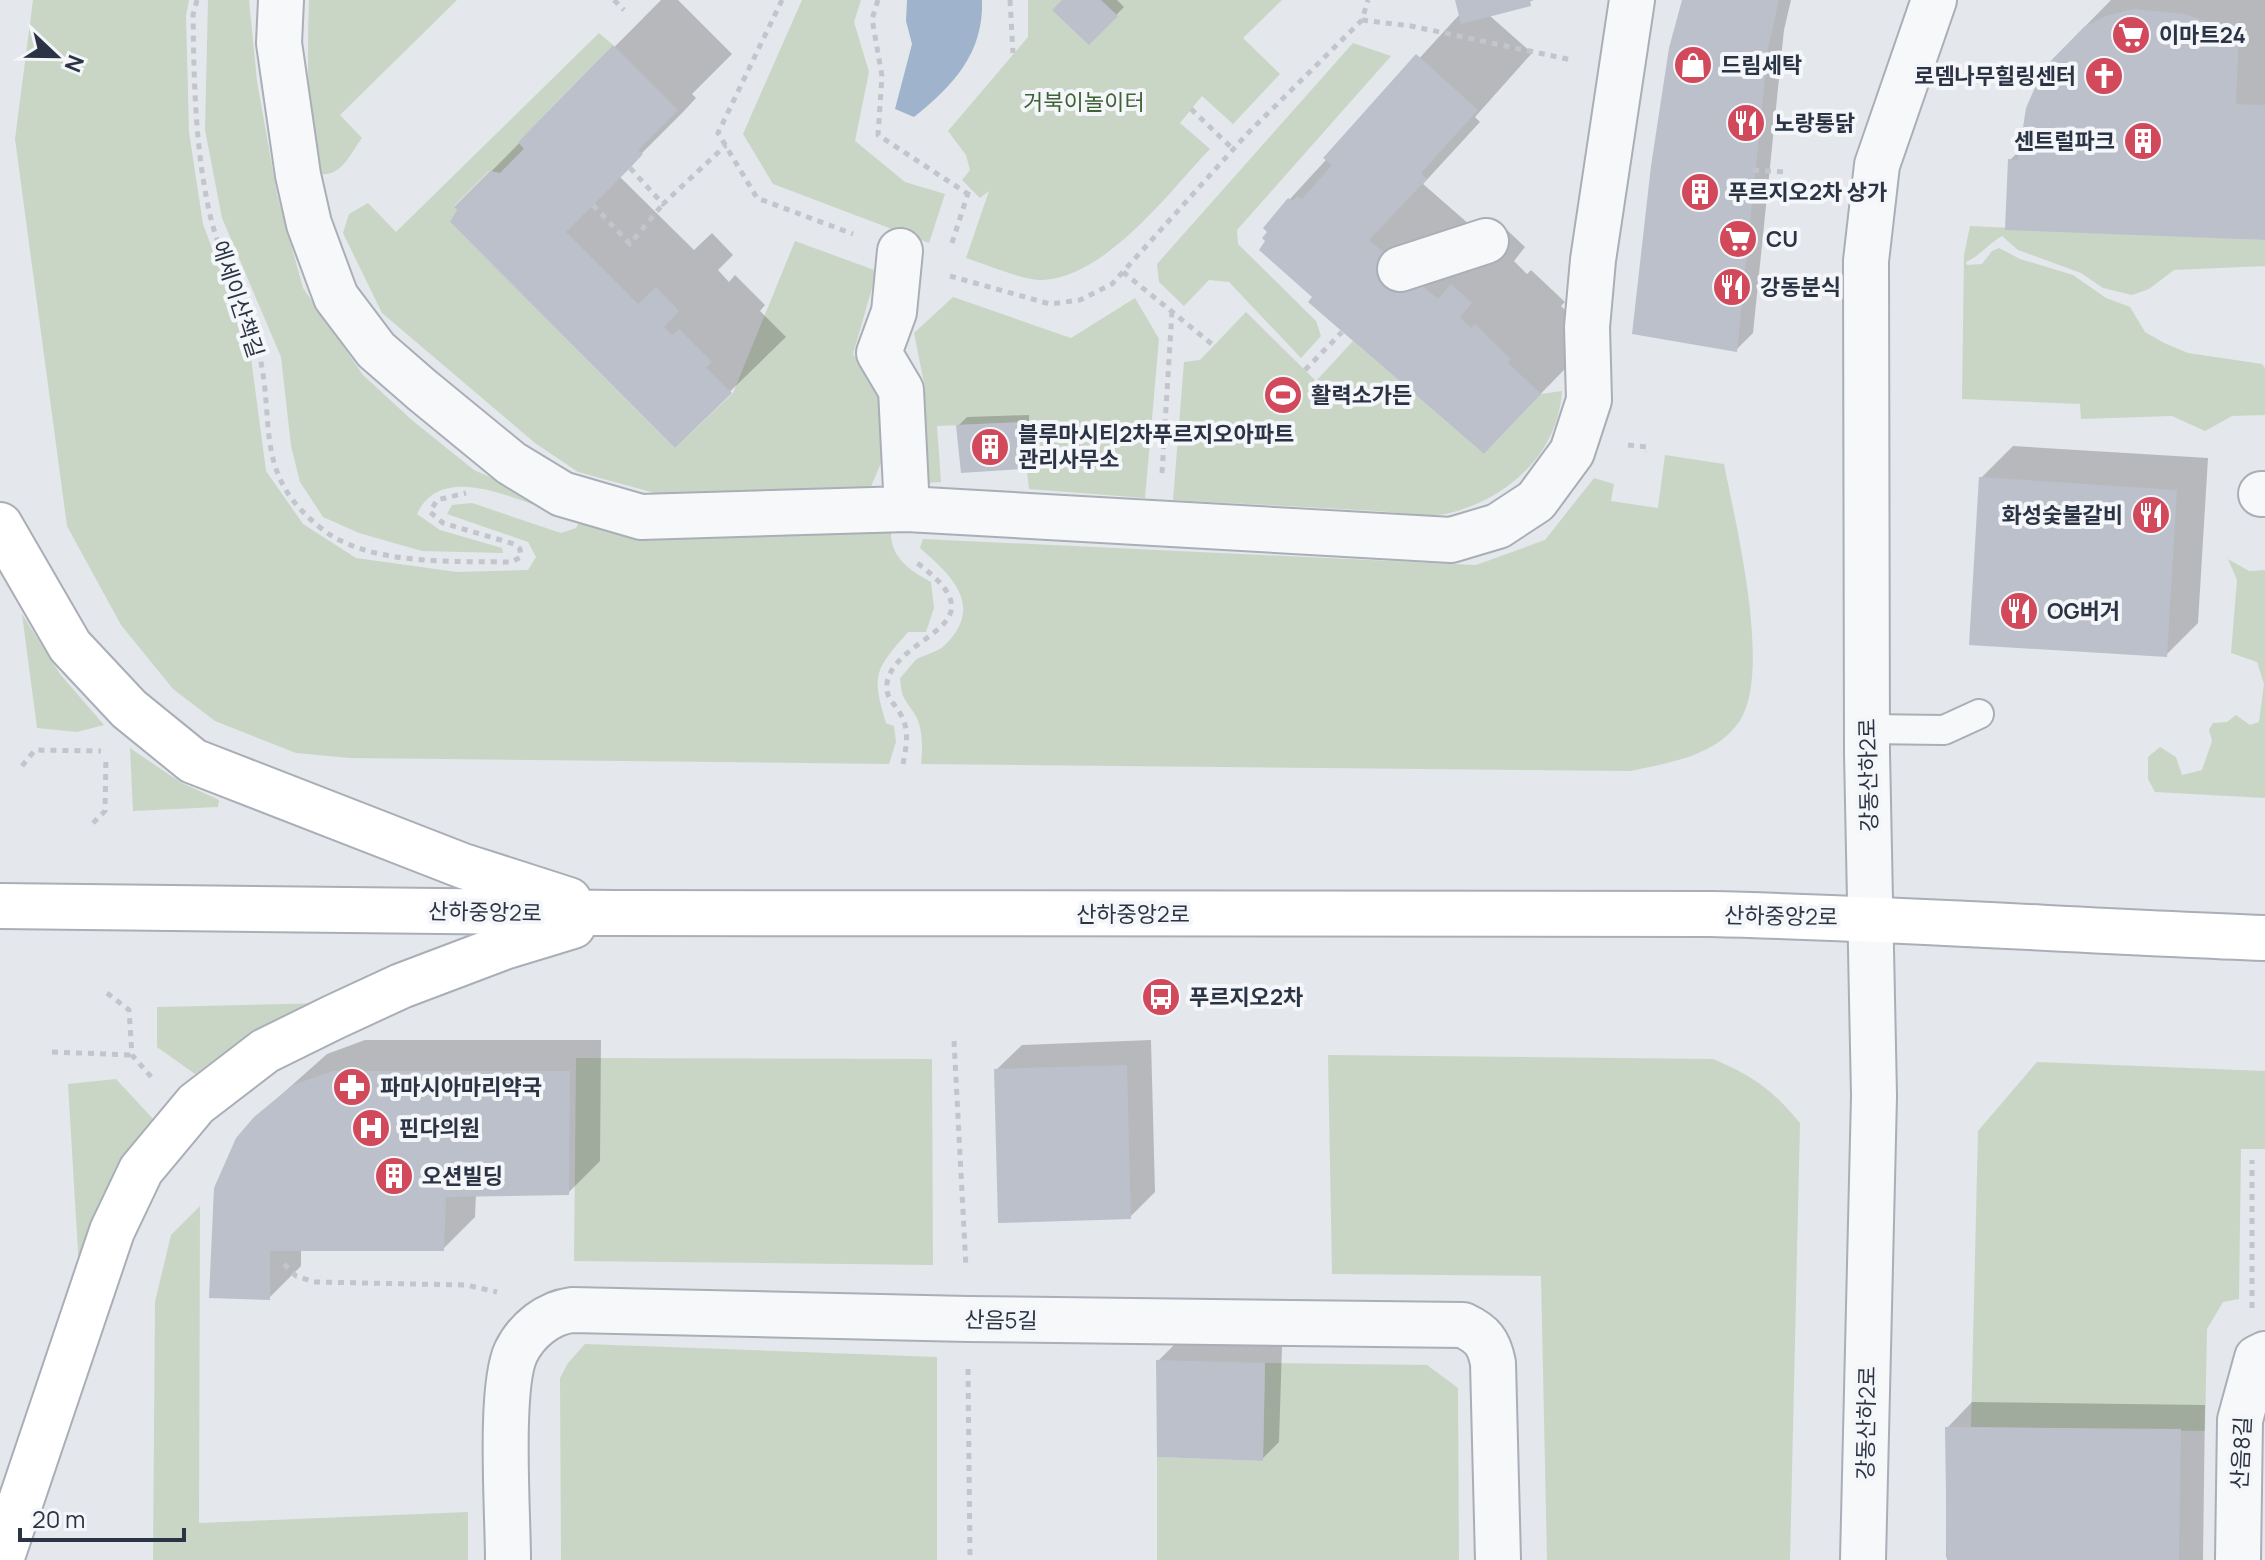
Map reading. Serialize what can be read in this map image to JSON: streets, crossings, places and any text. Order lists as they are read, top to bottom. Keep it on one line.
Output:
{"streets":{"main road":["산하중앙2로"],"street":["강동산하2로","산음5길","산음8길"],"path":["에세이산책길"]},"crossings":[["강동산하2로","산하중앙2로"]],"parks":["거북이놀이터"],"places":{"supermarket":["이마트24","CU"],"shop":["드림세탁"],"church":["로뎀나무힐링센터"],"restaurant":["노랑통닭","강동분식","화성숯불갈비","OG버거"],"building":["센트럴파크","푸르지오2차 상가","블루마시티2차푸르지오아파트 관리사무소","오션빌딩"],"sports":["활력소가든"],"bus stop":["푸르지오2차"],"pharmacy":["파마시아마리약국"],"hospital":["핀다의원"]},"scale_bar":"20 m","north":"right"}
